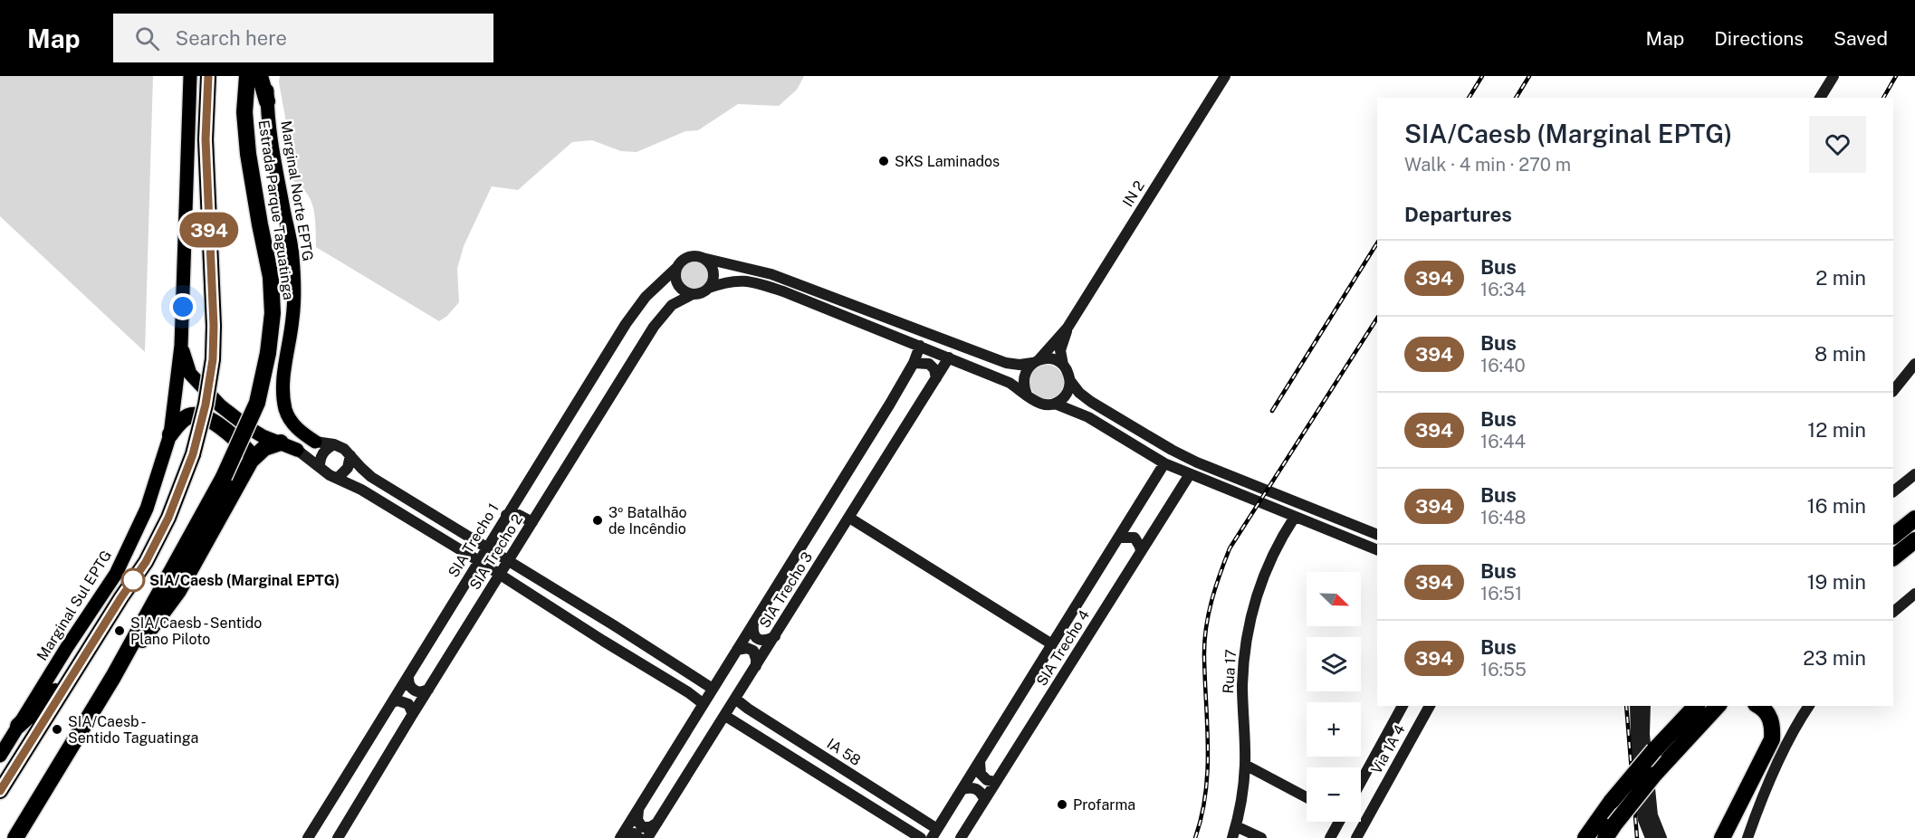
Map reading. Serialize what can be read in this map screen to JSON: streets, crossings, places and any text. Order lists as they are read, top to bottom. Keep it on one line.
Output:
{"streets":{"highway":["Estrada Parque Taguatinga"],"main road":["Marginal Norte EPTG","IN 2","SIA Trecho 1","SIA Trecho 2","SIA Trecho 3","Marginal Sul EPTG","SIA Trecho 4","Rua 17","Via 1A 4","IA 58"]},"crossings":[["SIA Trecho 1","SIA Trecho 2"],["SIA Trecho 3","IA 58"]],"places":["SKS Laminados","3º Batalhão de Incêndio","SIA/Caesb (Marginal EPTG)","SIA/Caesb - Sentido Plano Piloto","SIA/Caesb - Sentido Taguatinga","Profarma"],"lines":["bus line 394"],"north":"bottom right","page":{"header":"Map","search":"Search here","nav":["Map","Directions","Saved"],"on_map":"394","heading":[["SIA/Caesb (Marginal EPTG)","Walk · 4 min · 270 m"],"Departures"],"list":[{"mark":"394","name":"Bus","note":"16:34","value":"2 min"},{"mark":"394","name":"Bus","note":"16:40","value":"8 min"},{"mark":"394","name":"Bus","note":"16:44","value":"12 min"},{"mark":"394","name":"Bus","note":"16:48","value":"16 min"},{"mark":"394","name":"Bus","note":"16:51","value":"19 min"},{"mark":"394","name":"Bus","note":"16:55","value":"23 min"}],"map_buttons":["+","−"]}}
